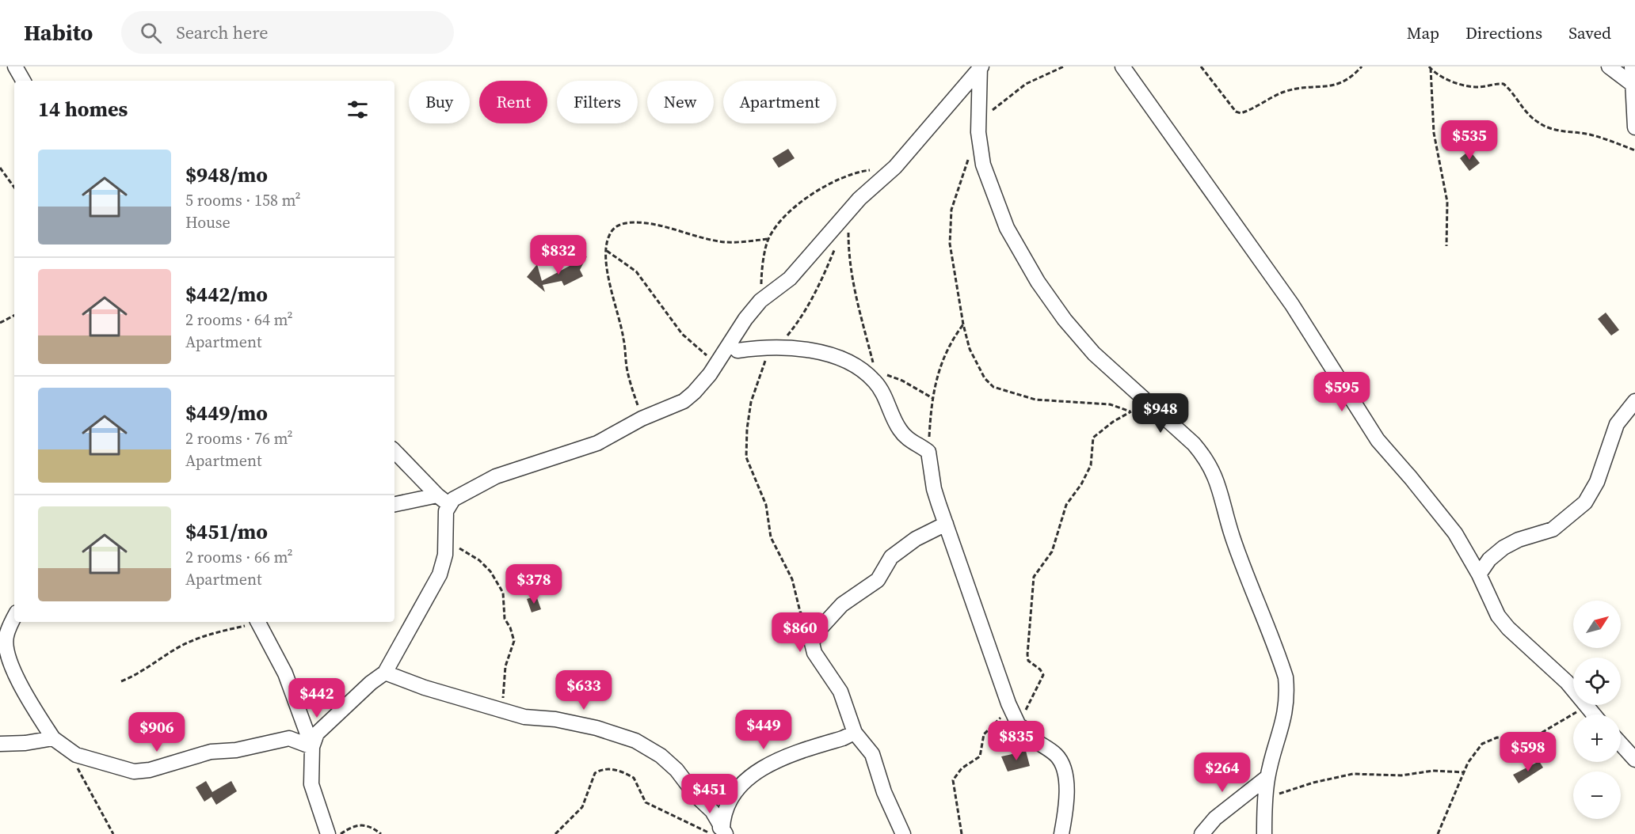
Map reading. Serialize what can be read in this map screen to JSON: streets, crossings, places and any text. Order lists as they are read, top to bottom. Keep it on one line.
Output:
{"north":"top right","page":{"header":"Habito","search":"Search here","nav":["Map","Directions","Saved"],"chip":["Buy","Rent","Filters","New","Apartment"],"heading":"14 homes","price":["$535","$832","$595","$948","$378","$860","$633","$442","$449","$906","$835","$598","$264","$451"],"list":[{"name":"$948/mo","note":"5 rooms · 158 m² · House"},{"name":"$442/mo","note":"2 rooms · 64 m² · Apartment"},{"name":"$449/mo","note":"2 rooms · 76 m² · Apartment"},{"name":"$451/mo","note":"2 rooms · 66 m² · Apartment"}],"map_buttons":["+","−"]}}
